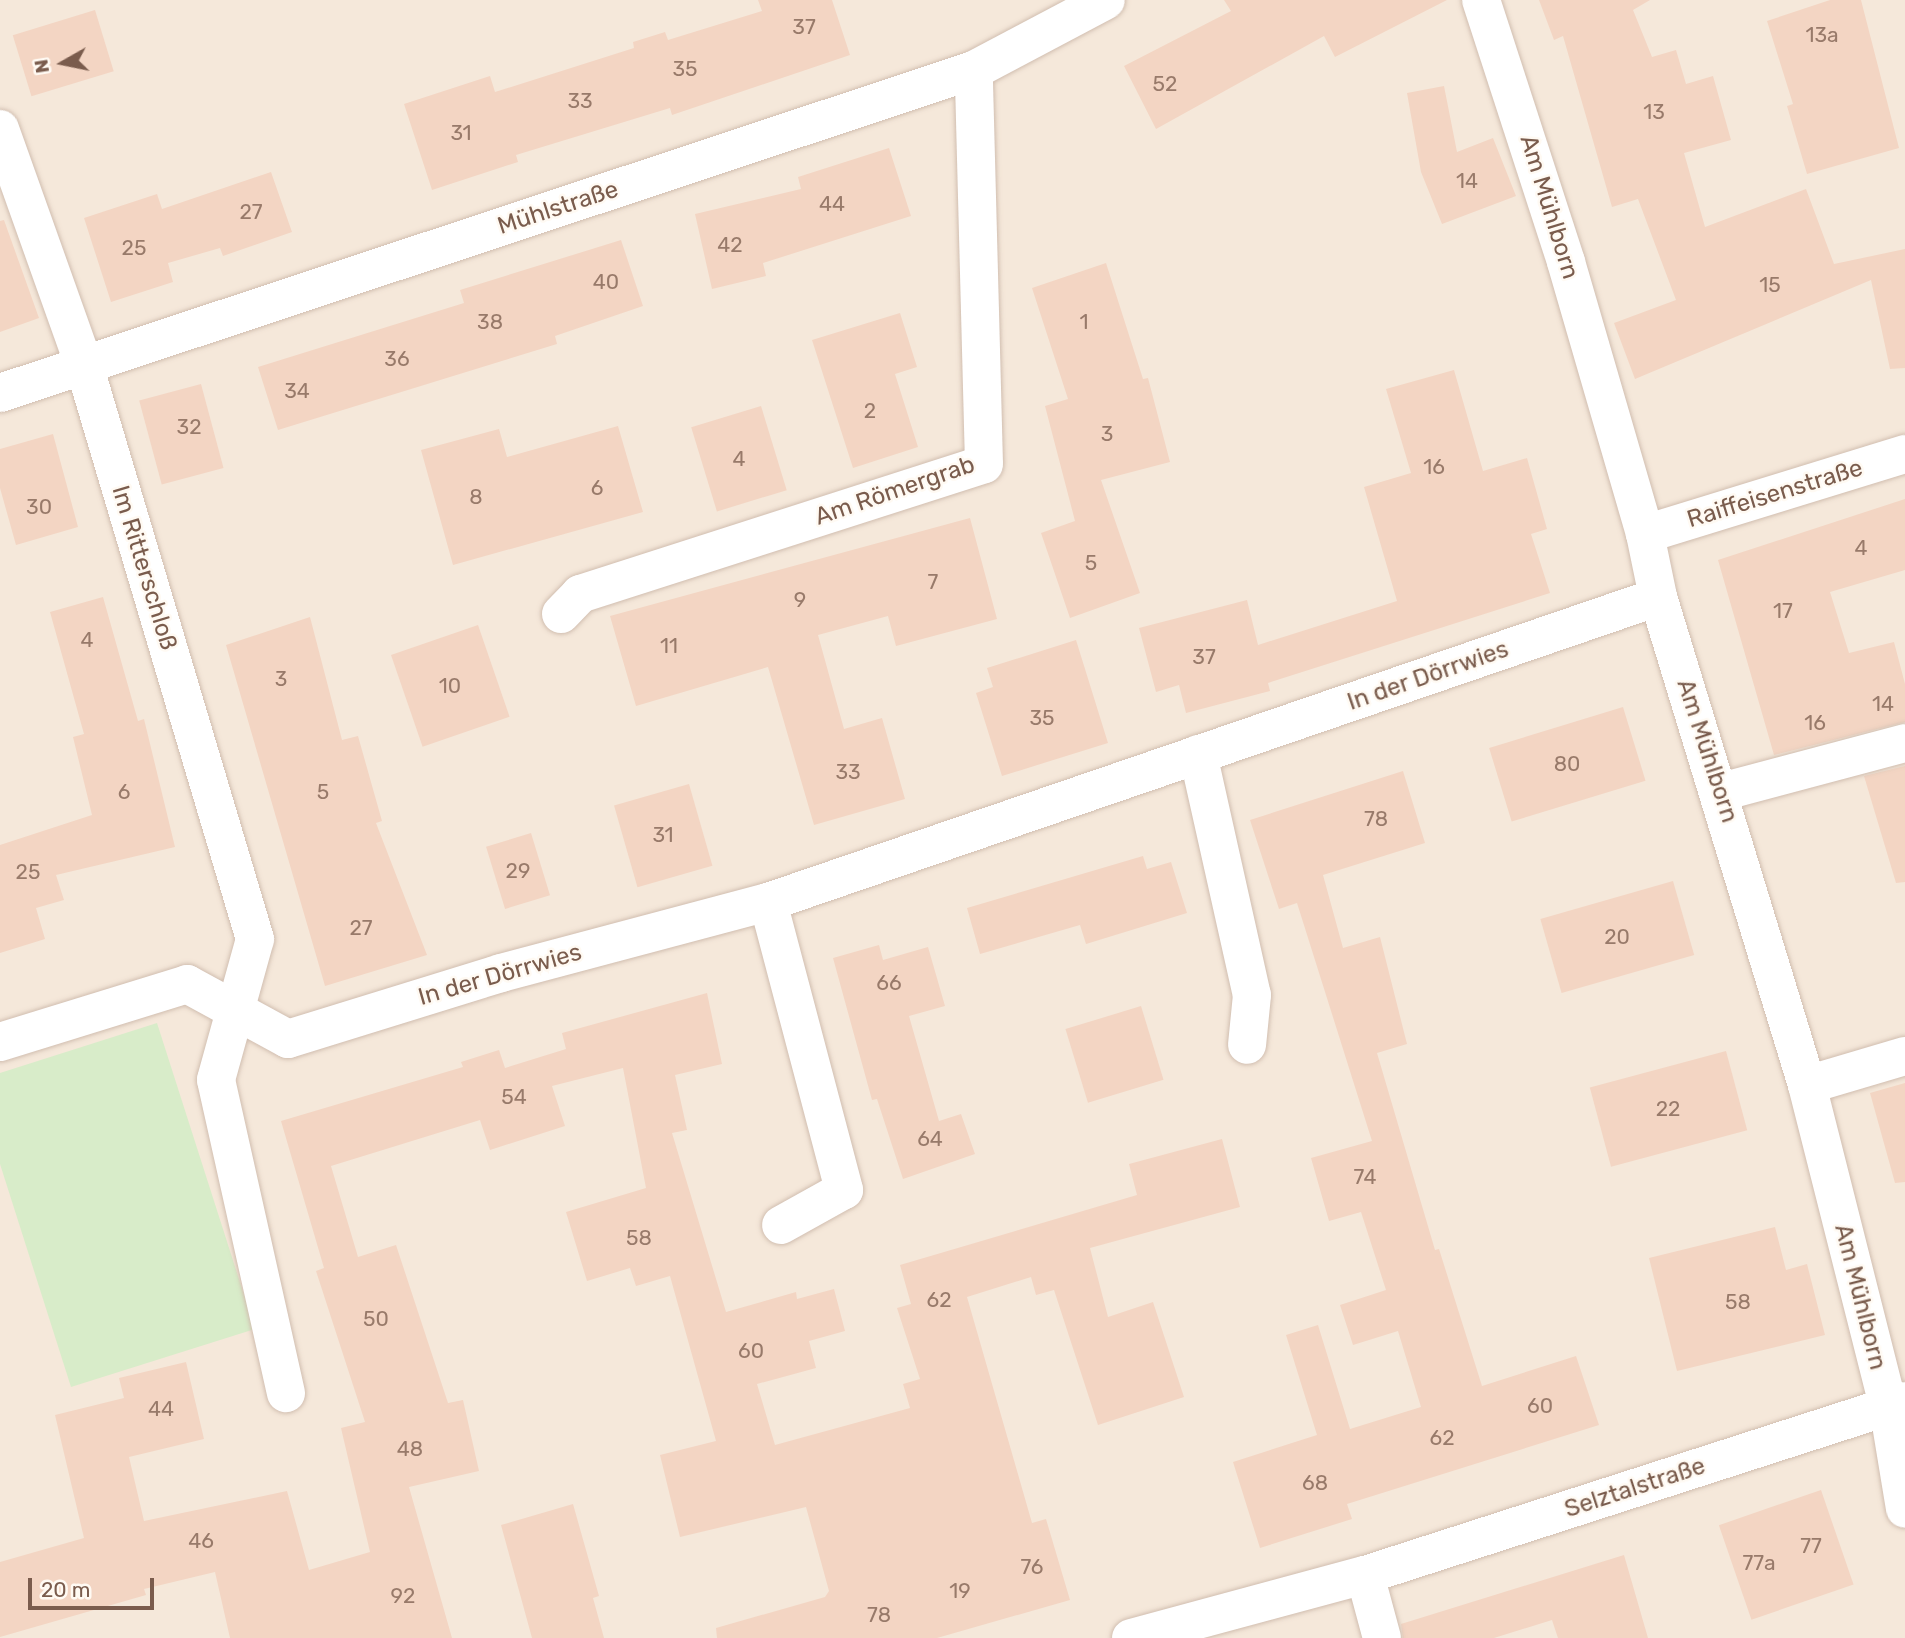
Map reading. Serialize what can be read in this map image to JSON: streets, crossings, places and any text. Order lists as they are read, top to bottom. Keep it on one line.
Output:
{"streets":{"street":["Am Mühlborn","Mühlstraße","Am Römergrab","Raiffeisenstraße","Im Ritterschloß","In der Dörrwies","Selztalstraße"]},"crossings":[["Am Mühlborn","Raiffeisenstraße"],["Am Mühlborn","In der Dörrwies"],["Am Mühlborn","Selztalstraße"],["Mühlstraße","Am Römergrab"],["Mühlstraße","Im Ritterschloß"],["Im Ritterschloß","In der Dörrwies"]],"house_numbers":["37","13a","35","52","33","13","31","14","44","27","42","25","40","15","38","1","36","34","2","32","3","4","16","6","8","30","4","5","7","9","17","4","11","37","3","10","14","35","16","80","33","6","5","78","31","29","25","27","20","66","54","22","64","74","58","62","58","50","60","60","44","62","48","68","46","77","77a","76","19","92","78"],"scale_bar":"20 m","north":"left"}
